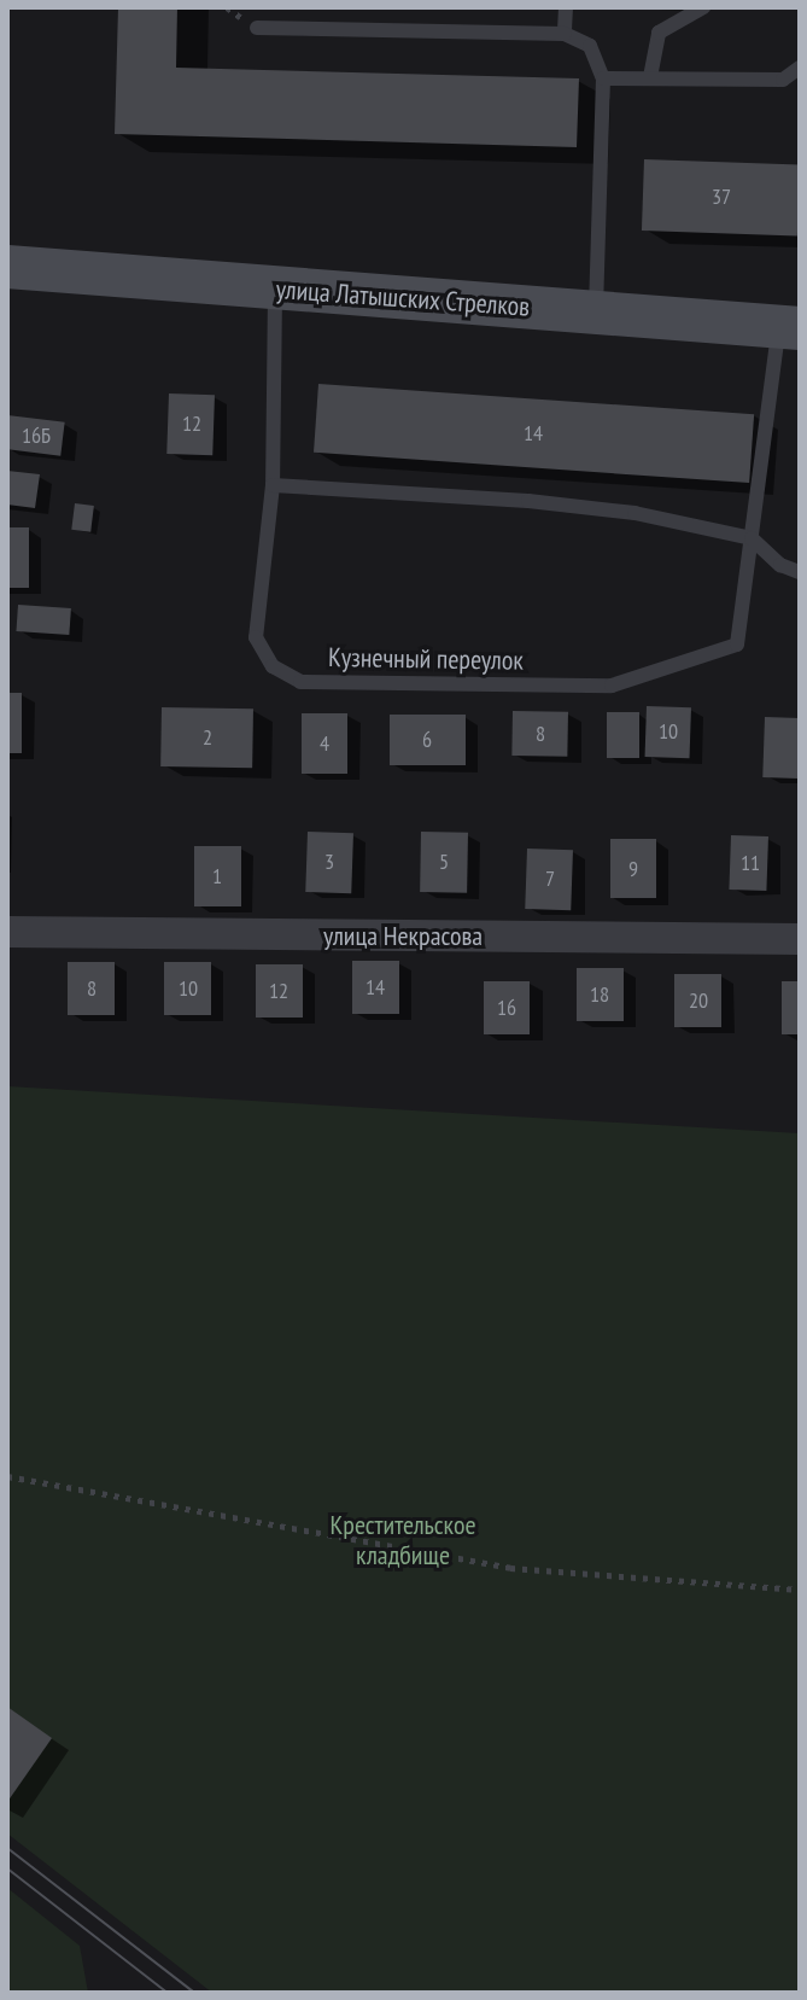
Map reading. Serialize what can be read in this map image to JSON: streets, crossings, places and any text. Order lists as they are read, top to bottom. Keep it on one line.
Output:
{"streets":{"street":["улица Латышских Стрелков","улица Некрасова"],"lane":["Кузнечный переулок"]},"crossings":[["улица Латышских Стрелков","Кузнечный переулок"]],"parks":["Крестительское кладбище"],"house_numbers":["37","12","14","16Б","10","8","2","6","4","3","5","11","9","1","7","14","8","10","12","18","20","16"]}
